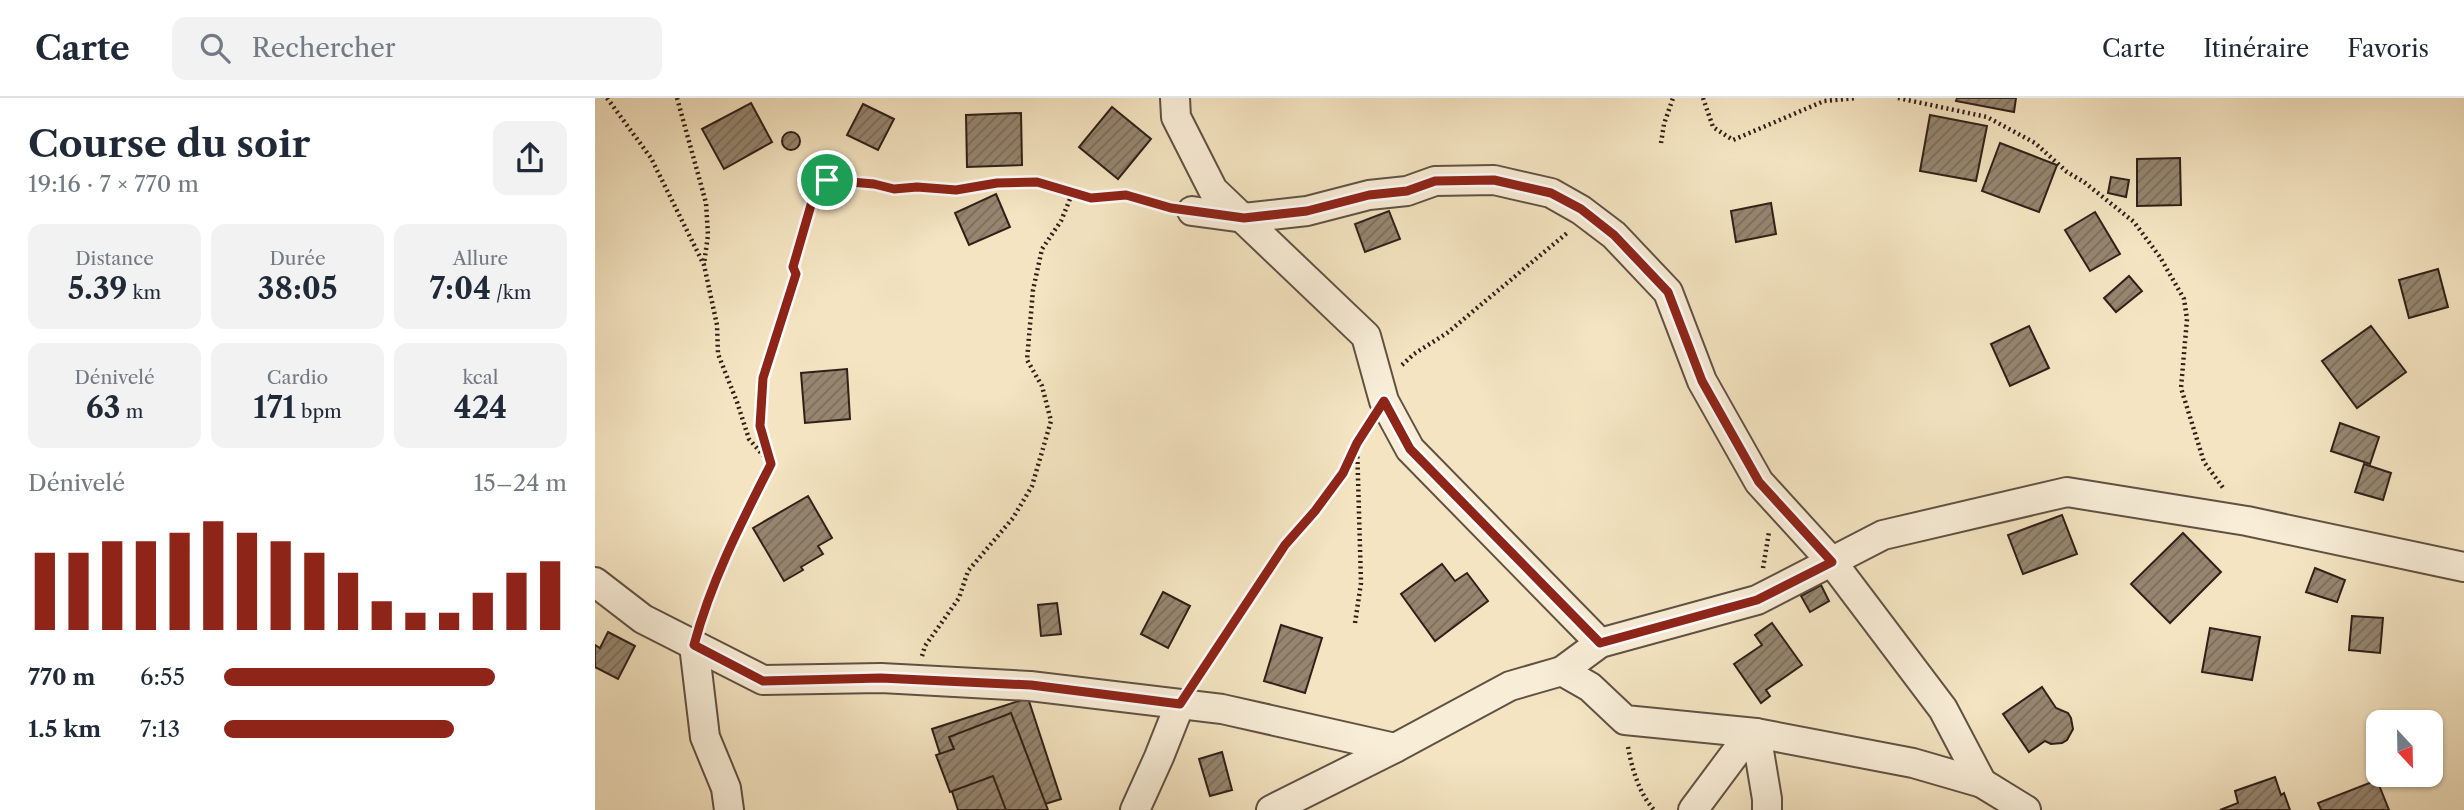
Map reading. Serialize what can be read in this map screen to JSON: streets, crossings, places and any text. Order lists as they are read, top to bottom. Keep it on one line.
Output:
{"north":"bottom","page":{"header":"Carte","search":"Rechercher","nav":["Carte","Itinéraire","Favoris"],"heading":["Course du soir","19:16 · 7 × 770 m"],"stats":[["Distance","5.39 km"],["Durée","38:05"],["Allure","7:04 /km"],["Dénivelé","63 m"],["Cardio","171 bpm"],["kcal","424"]],"chart":["Dénivelé","15–24 m"],"list":[{"name":"770 m","note":"6:55"},{"name":"1.5 km","note":"7:13"}]}}
